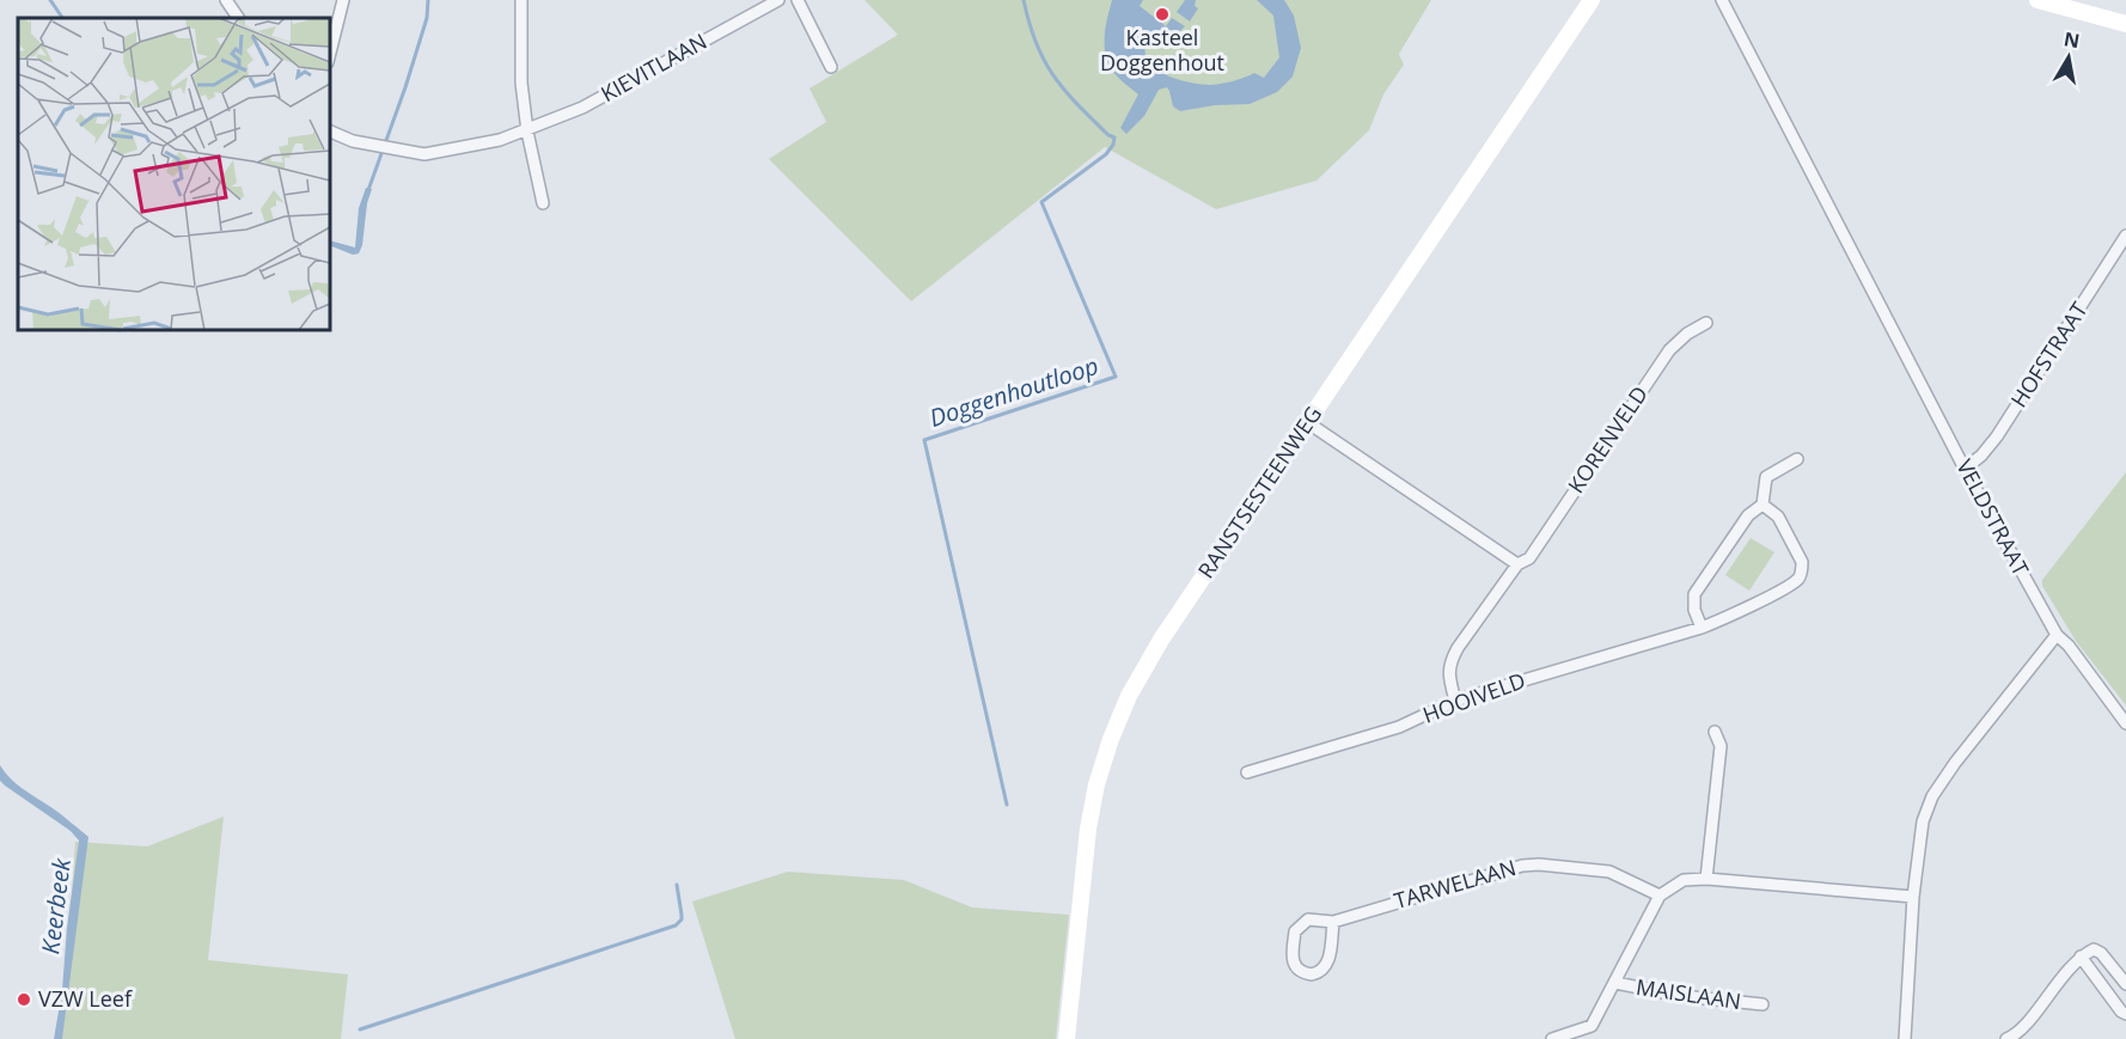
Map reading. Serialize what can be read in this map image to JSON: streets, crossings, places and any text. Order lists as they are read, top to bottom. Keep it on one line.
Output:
{"streets":{"street":["KIEVITLAAN","HOFSTRAAT","KORENVELD","RANSTSESTEENWEG","VELDSTRAAT","HOOIVELD","TARWELAAN","MAISLAAN"]},"crossings":[["HOFSTRAAT","VELDSTRAAT"],["KORENVELD","HOOIVELD"]],"water":["Doggenhoutloop","Keerbeek"],"places":["Kasteel Doggenhout","VZW Leef"],"north":"top"}
